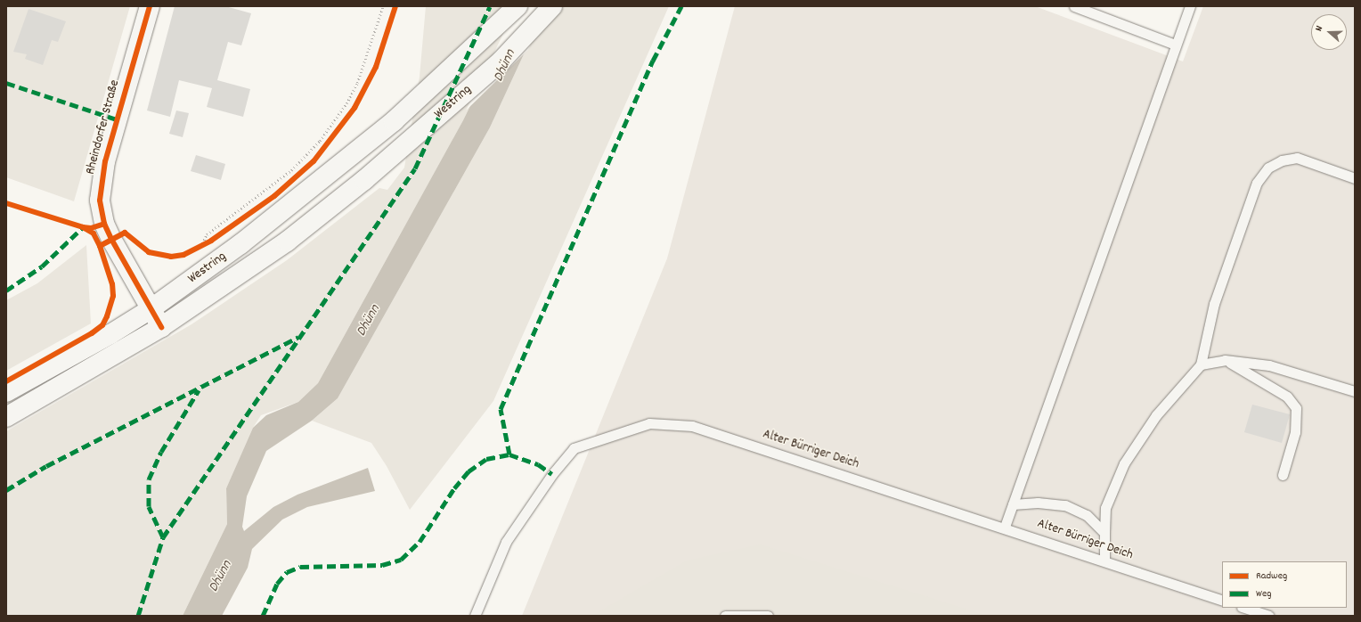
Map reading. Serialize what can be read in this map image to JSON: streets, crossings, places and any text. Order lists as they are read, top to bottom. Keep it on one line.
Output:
{"streets":{"main road":["Westring","Rheindorfer Straße"],"lane":["Alter Bürriger Deich"]},"crossings":[["Westring","Rheindorfer Straße"]],"water":["Dhünn"],"legend":["Radweg","Weg"],"north":"left"}
